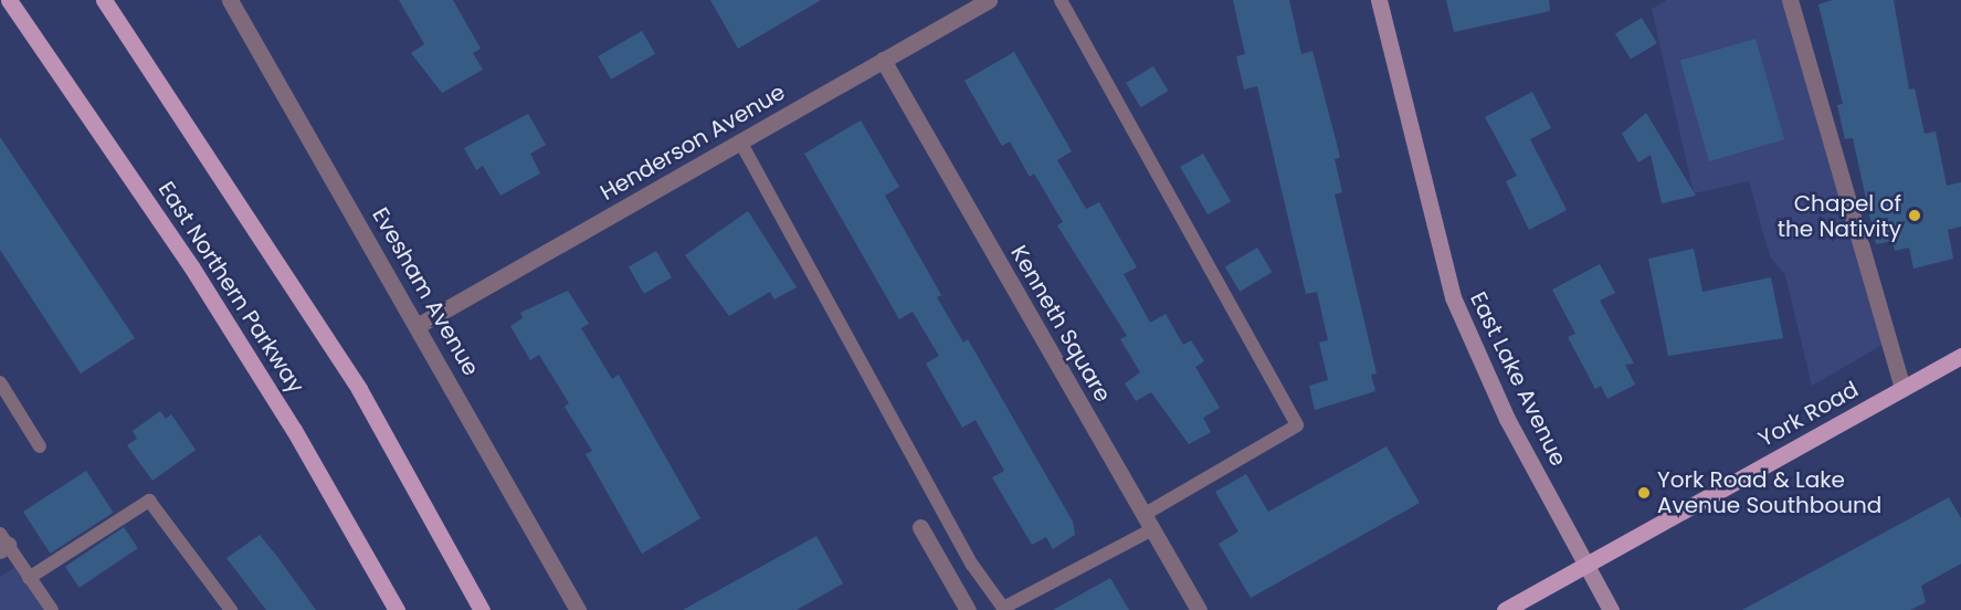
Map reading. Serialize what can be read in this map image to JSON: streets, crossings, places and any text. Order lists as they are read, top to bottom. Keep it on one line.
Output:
{"streets":{"main road":["East Northern Parkway","York Road"],"street":["Henderson Avenue","Evesham Avenue","Kenneth Square","East Lake Avenue"]},"crossings":[["Henderson Avenue","Evesham Avenue"],["Henderson Avenue","Kenneth Square"],["East Lake Avenue","York Road"]],"places":["Chapel of the Nativity","York Road & Lake Avenue Southbound"]}
